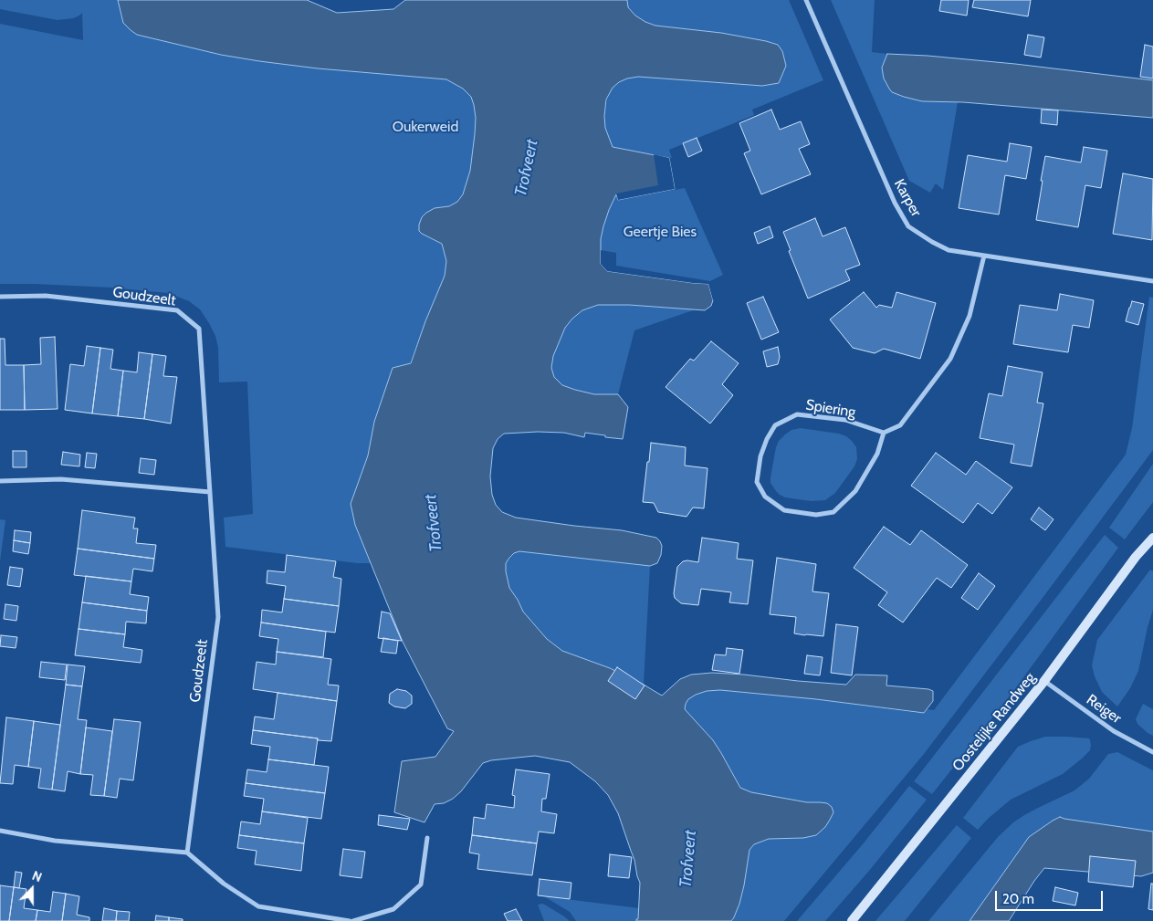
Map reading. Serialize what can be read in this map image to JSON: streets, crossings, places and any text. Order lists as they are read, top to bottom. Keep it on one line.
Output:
{"streets":{"street":["Karper","Goudzeelt","Spiering","Reiger","Oostelijke Randweg"]},"crossings":[["Reiger","Oostelijke Randweg"]],"water":["Trofveert"],"parks":["Oukerweid","Geertje Bies"],"scale_bar":"20 m","north":"top"}
